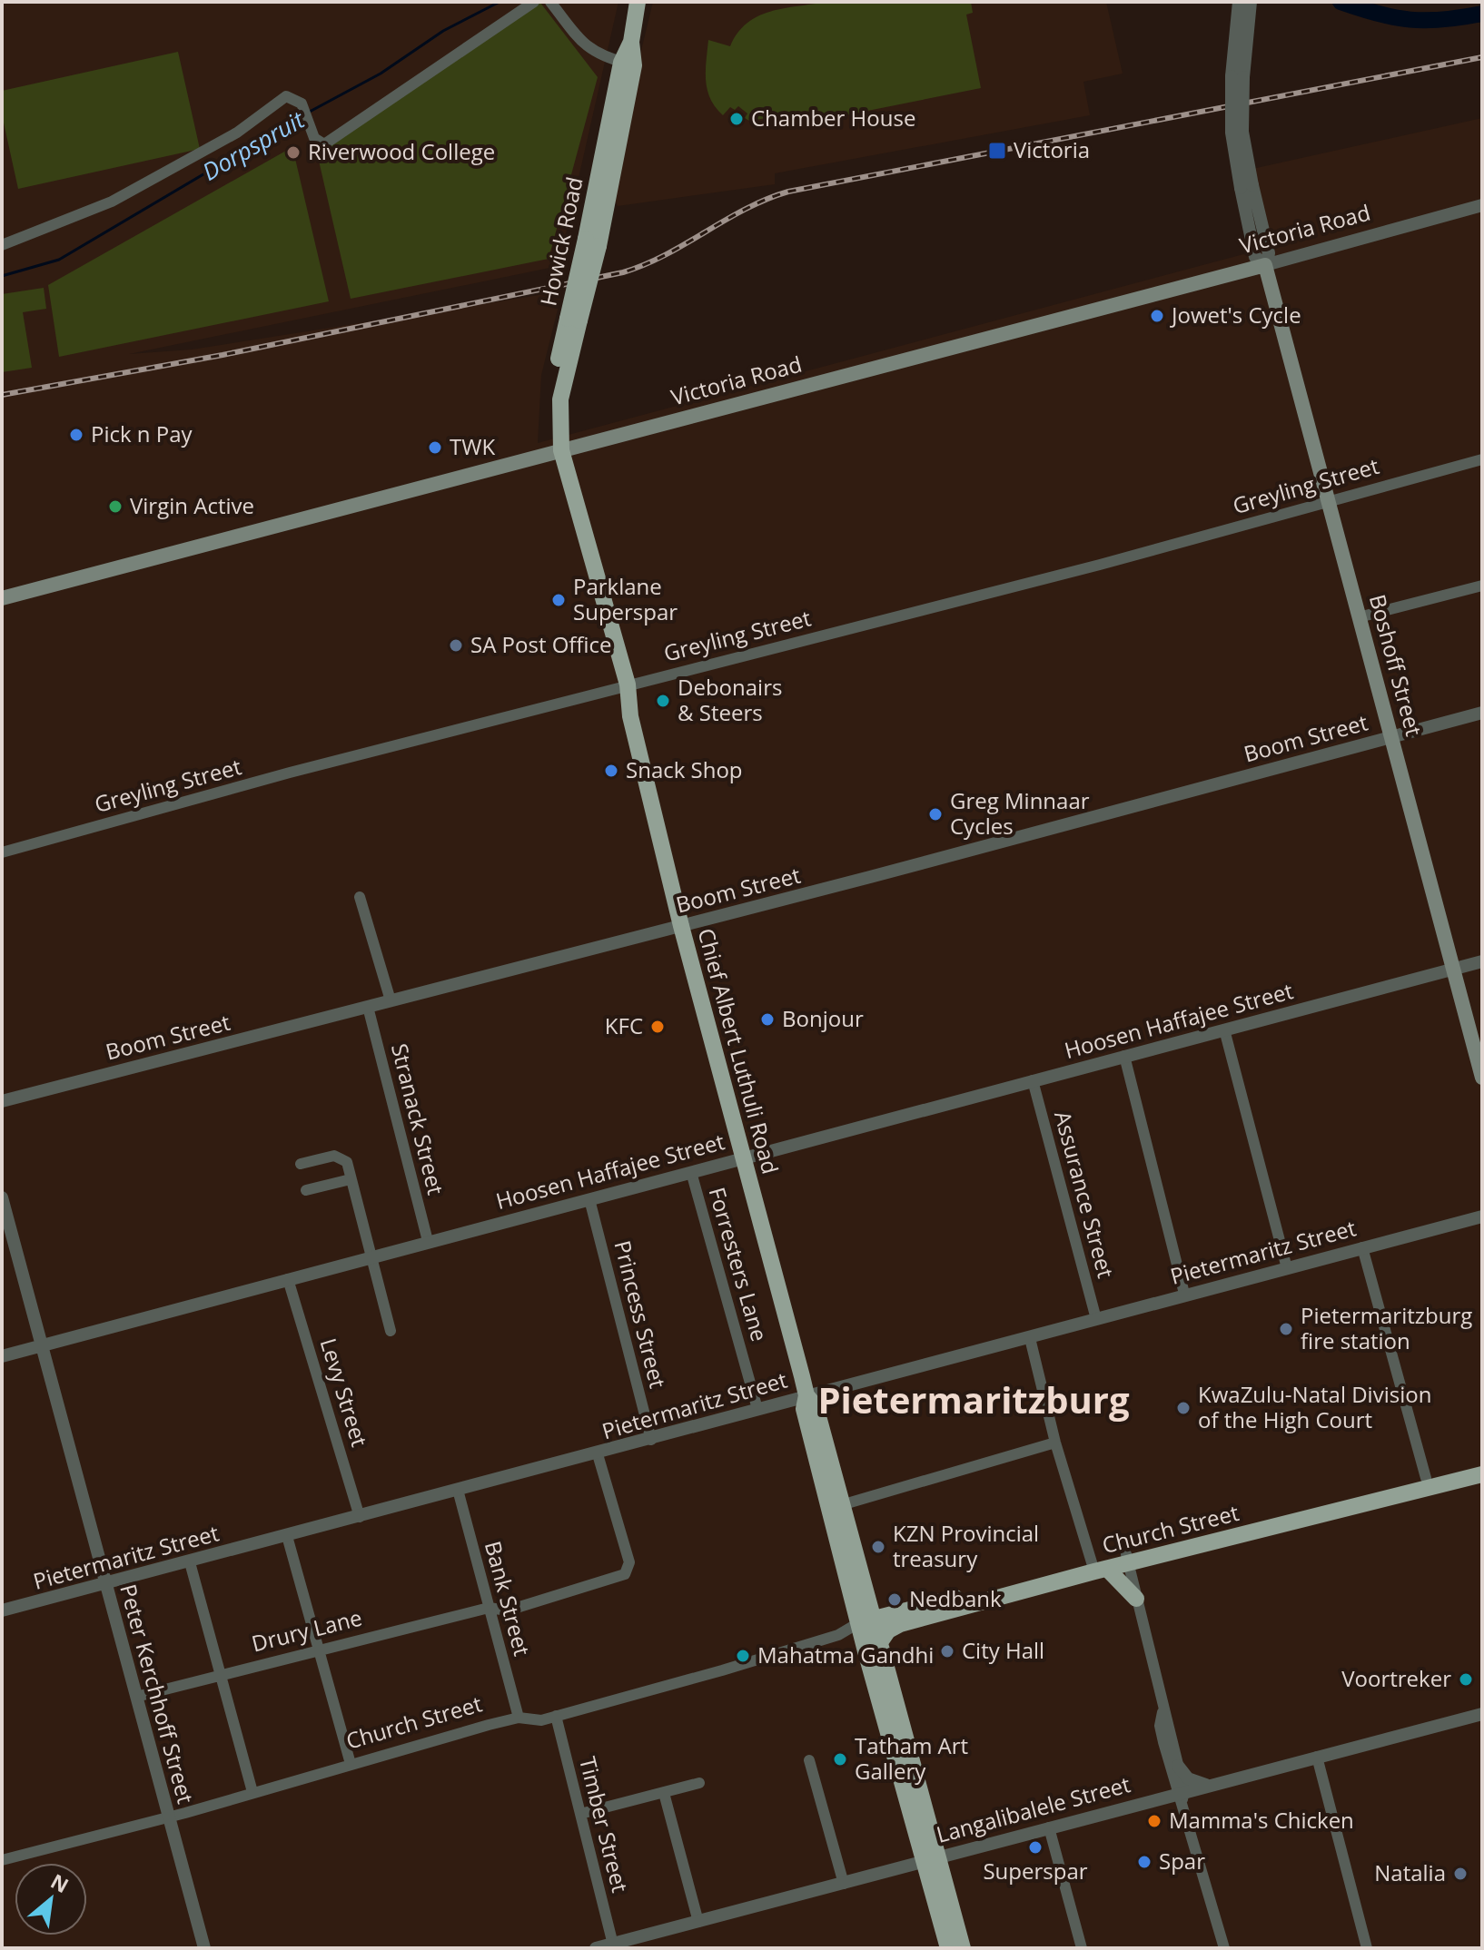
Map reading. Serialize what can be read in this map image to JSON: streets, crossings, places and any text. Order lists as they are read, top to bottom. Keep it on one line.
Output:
{"streets":{"main road":["Victoria Road","Howick Road","Boshoff Street","Chief Albert Luthuli Road","Church Street"],"street":["Greyling Street","Boom Street","Hoosen Haffajee Street","Stranack Street","Assurance Street","Pietermaritz Street","Forresters Lane","Princess Street","Levy Street","Bank Street","Drury Lane","Peter Kerchhoff Street","Langalibalele Street","Timber Street"]},"crossings":[["Victoria Road","Howick Road"],["Victoria Road","Boshoff Street"],["Victoria Road","Chief Albert Luthuli Road"],["Howick Road","Chief Albert Luthuli Road"],["Greyling Street","Boshoff Street"],["Greyling Street","Chief Albert Luthuli Road"],["Boshoff Street","Boom Street"],["Boshoff Street","Hoosen Haffajee Street"],["Boom Street","Chief Albert Luthuli Road"],["Boom Street","Stranack Street"],["Hoosen Haffajee Street","Chief Albert Luthuli Road"],["Hoosen Haffajee Street","Stranack Street"],["Hoosen Haffajee Street","Assurance Street"],["Hoosen Haffajee Street","Forresters Lane"],["Hoosen Haffajee Street","Princess Street"],["Hoosen Haffajee Street","Levy Street"],["Hoosen Haffajee Street","Peter Kerchhoff Street"],["Chief Albert Luthuli Road","Pietermaritz Street"],["Chief Albert Luthuli Road","Church Street"],["Chief Albert Luthuli Road","Langalibalele Street"],["Assurance Street","Pietermaritz Street"],["Pietermaritz Street","Forresters Lane"],["Pietermaritz Street","Princess Street"],["Pietermaritz Street","Levy Street"],["Pietermaritz Street","Bank Street"],["Pietermaritz Street","Drury Lane"],["Pietermaritz Street","Peter Kerchhoff Street"],["Church Street","Bank Street"],["Church Street","Peter Kerchhoff Street"],["Church Street","Timber Street"],["Bank Street","Drury Lane"],["Drury Lane","Peter Kerchhoff Street"],["Langalibalele Street","Timber Street"]],"districts":["Pietermaritzburg"],"water":["Dorpspruit"],"places":{"other":["Chamber House","Riverwood College","Jowet's Cycle","Pick n Pay","TWK","Virgin Active","Parklane Superspar","SA Post Office","Debonairs & Steers","Snack Shop","Greg Minnaar Cycles","Bonjour","KFC","Pietermaritzburg fire station","KwaZulu-Natal Division of the High Court","KZN Provincial treasury","Nedbank","City Hall","Mahatma Gandhi","Voortreker","Tatham Art Gallery","Mamma's Chicken","Superspar","Spar","Natalia"],"transit":["Victoria"]},"north":"top right"}
